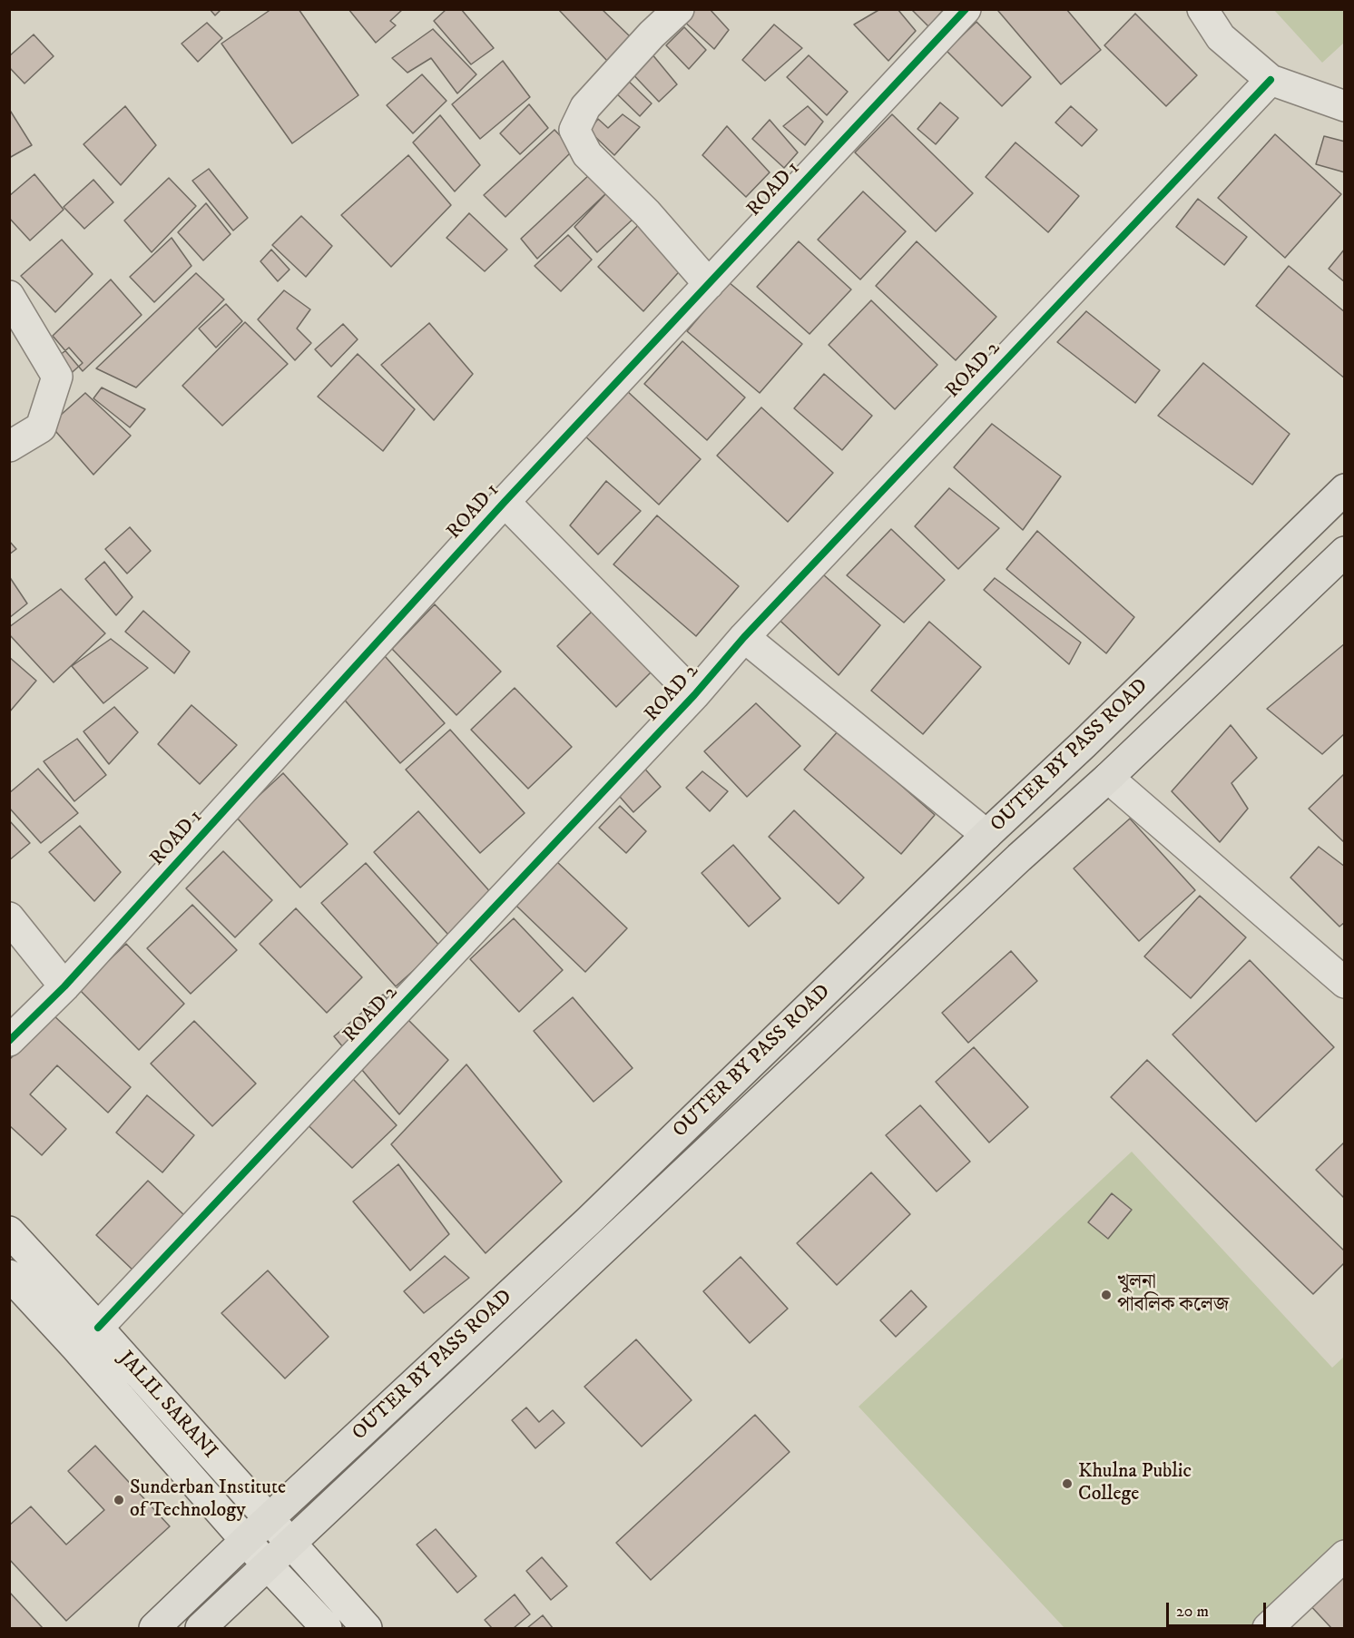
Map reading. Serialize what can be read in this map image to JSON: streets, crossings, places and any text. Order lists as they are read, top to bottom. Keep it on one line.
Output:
{"streets":{"main road":["OUTER BY PASS ROAD"],"street":["ROAD 1","ROAD 2","JALIL SARANI"]},"crossings":[["ROAD 2","JALIL SARANI"],["OUTER BY PASS ROAD","JALIL SARANI"]],"places":["খুলনা পাবলিক কলেজ","Khulna Public College","Sunderban Institute of Technology"],"scale_bar":"20 m"}
